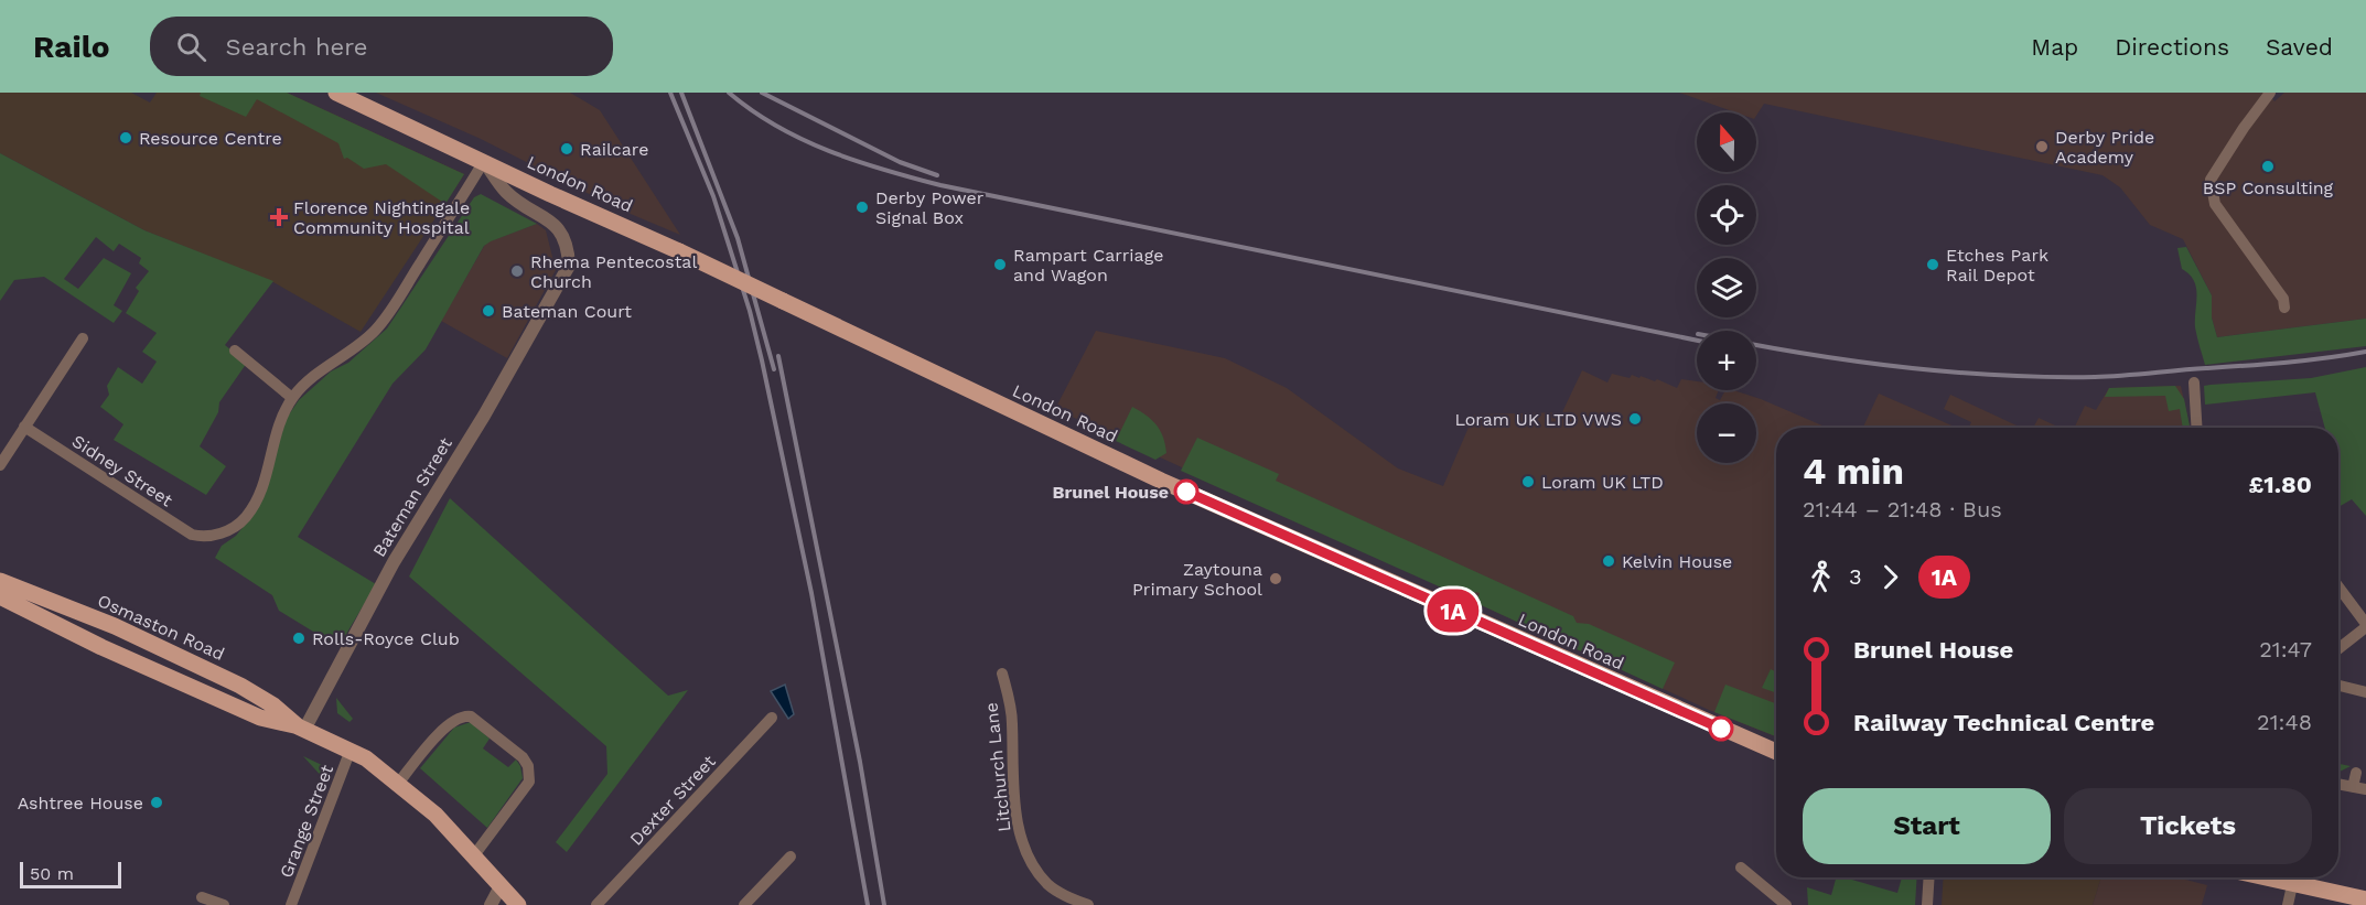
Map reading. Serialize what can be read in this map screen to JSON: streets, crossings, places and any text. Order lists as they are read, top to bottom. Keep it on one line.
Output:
{"streets":{"main road":["London Road","Osmaston Road"],"street":["Sidney Street","Bateman Street","Litchurch Lane","Dexter Street","Grange Street"]},"crossings":[["London Road","Bateman Street"],["Bateman Street","Osmaston Road"],["Osmaston Road","Grange Street"]],"places":{"other":["Resource Centre","Derby Pride Academy","Railcare","BSP Consulting","Derby Power Signal Box","Rampart Carriage and Wagon","Etches Park Rail Depot","Rhema Pentecostal Church","Bateman Court","Loram UK LTD VWS","Loram UK LTD","Brunel House","Kelvin House","Zaytouna Primary School","Rolls-Royce Club","Ashtree House"],"health":["Florence Nightingale Community Hospital"]},"lines":["bus line 1A"],"scale_bar":"50 m","north":"top","page":{"header":"Railo","search":"Search here","nav":["Map","Directions","Saved"],"on_map":"1A","map_buttons":["+","−"],"heading":["4 min","21:44 – 21:48 · Bus","£1.80"],"legs":["3","1A"],"list":[{"name":"Brunel House","value":"21:47"},{"name":"Railway Technical Centre","value":"21:48"}],"buttons":["Start","Tickets"],"scale":"50 m"}}
